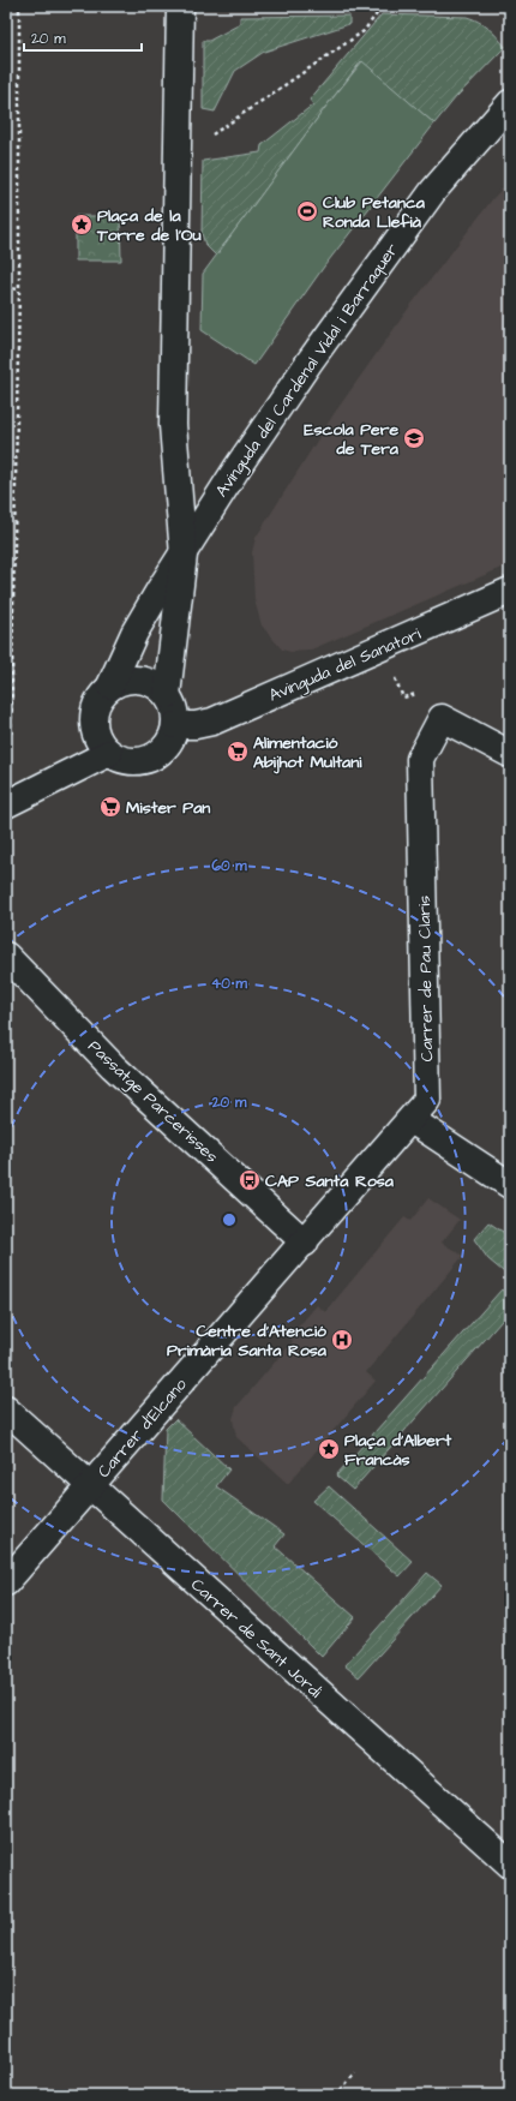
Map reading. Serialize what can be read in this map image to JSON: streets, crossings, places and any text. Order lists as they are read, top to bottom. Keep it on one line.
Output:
{"streets":{"street":["Avinguda del Cardenal Vidal i Barraquer","Avinguda del Sanatori","Carrer de Pau Claris","Passatge Parcerisses","Carrer d'Elcano","Carrer de Sant Jordi"]},"crossings":[["Avinguda del Cardenal Vidal i Barraquer","Avinguda del Sanatori"],["Carrer de Pau Claris","Carrer d'Elcano"],["Passatge Parcerisses","Carrer d'Elcano"],["Carrer d'Elcano","Carrer de Sant Jordi"]],"places":{"sports":["Club Petanca Ronda Llefià"],"place":["Plaça de la Torre de l'Ou","Plaça d'Albert Francàs"],"school or university":["Escola Pere de Tera"],"supermarket":["Alimentació Abijhot Multani","Mister Pan"],"bus stop":["CAP Santa Rosa"],"hospital":["Centre d'Atenció Primària Santa Rosa"]},"scale_bar":"20 m","rings":["60 m","40 m","20 m"]}
